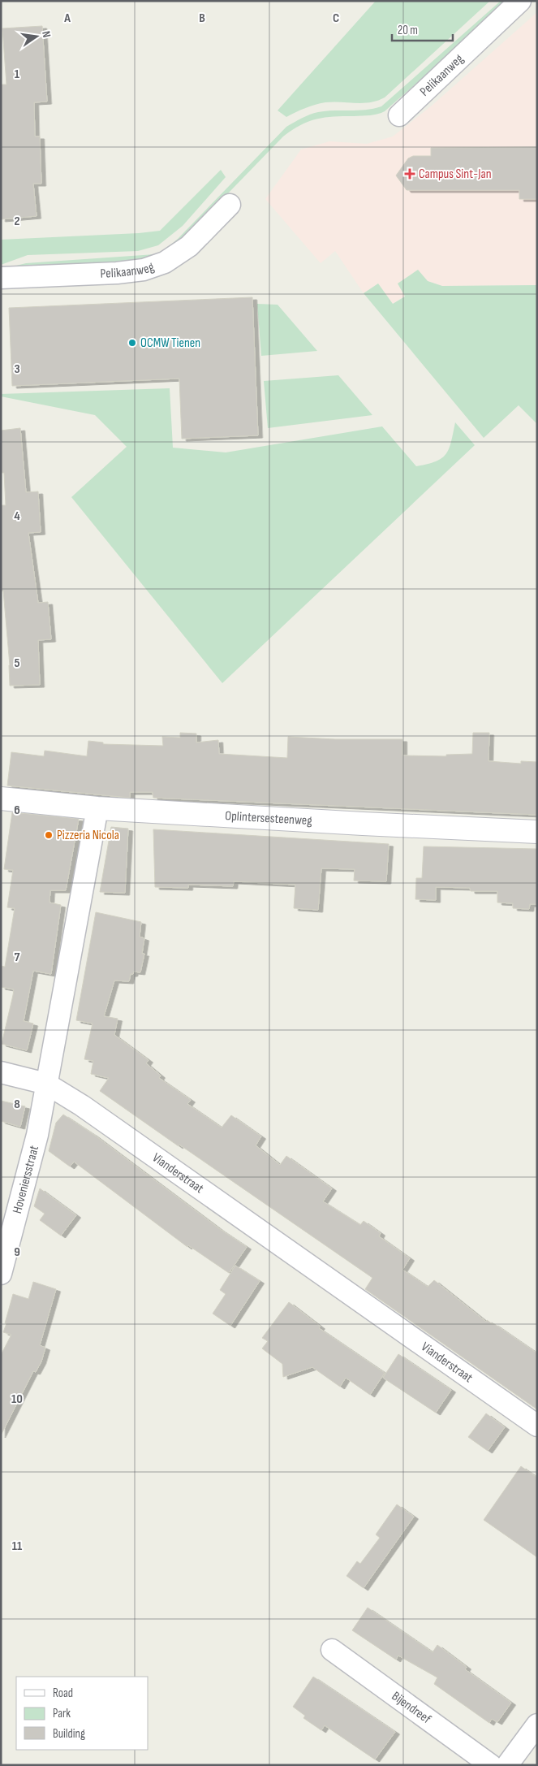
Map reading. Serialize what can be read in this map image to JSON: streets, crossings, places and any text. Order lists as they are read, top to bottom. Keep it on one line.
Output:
{"streets":{"street":["Pelikaanweg","Oplintersesteenweg","Vianderstraat","Hoveniersstraat","Bijendreef"]},"crossings":[["Vianderstraat","Hoveniersstraat"]],"places":{"health":["Campus Sint-Jan"],"other":["OCMW Tienen","Pizzeria Nicola"]},"legend":["Road","Park","Building"],"scale_bar":"20 m","north":"right","grid":{"columns":["A","B","C"],"rows":["1","2","3","4","5","6","7","8","9","10","11"]}}
